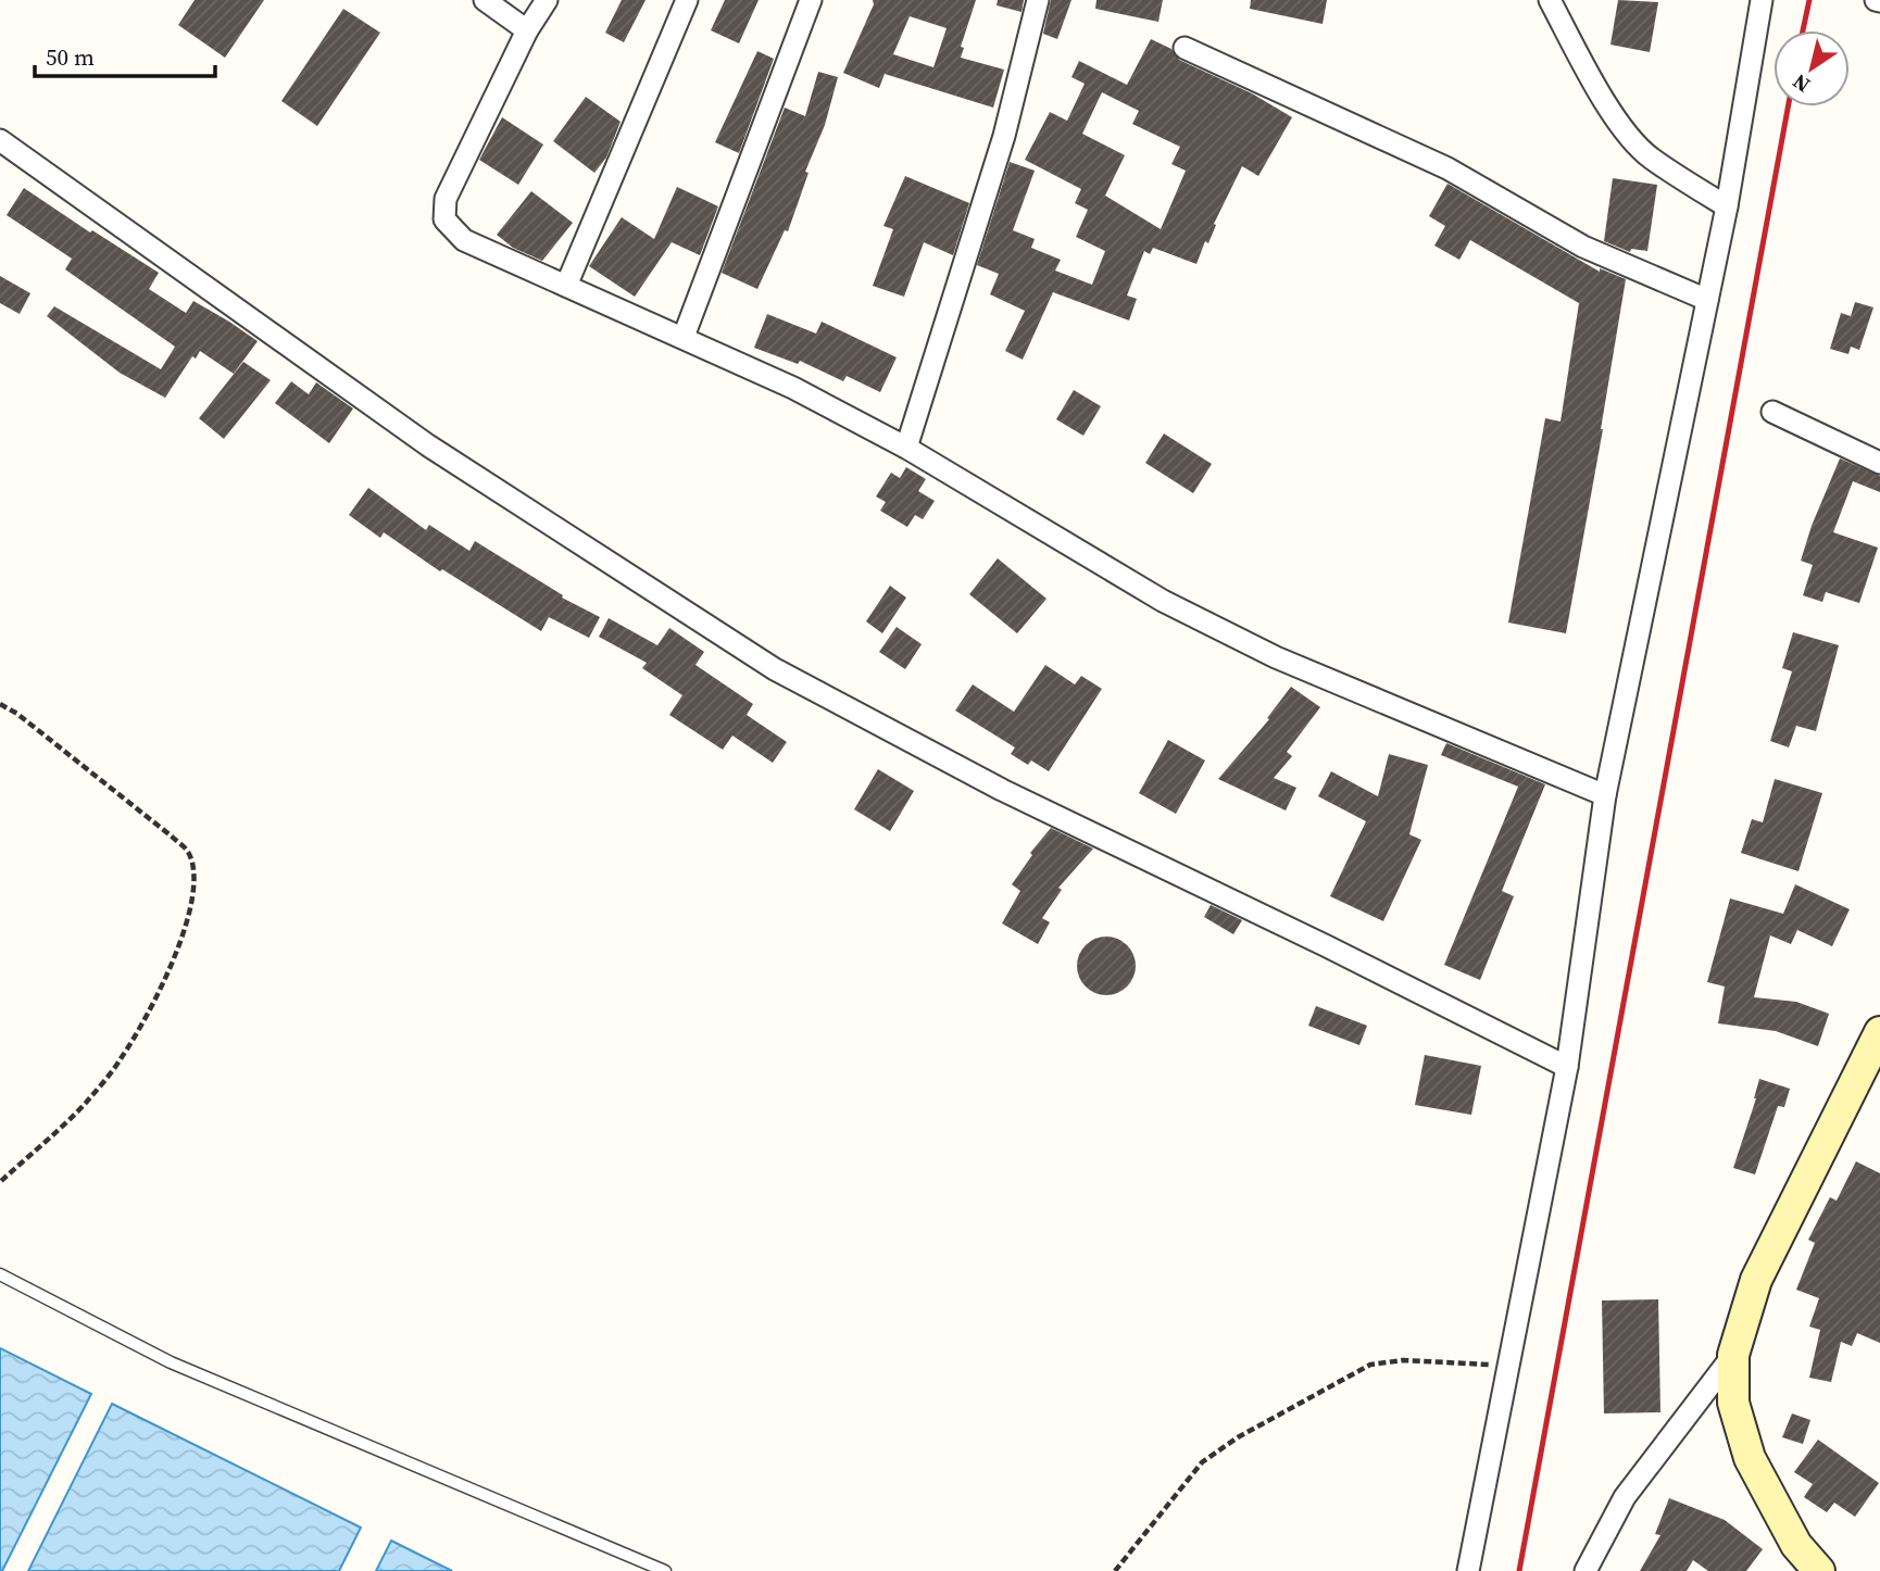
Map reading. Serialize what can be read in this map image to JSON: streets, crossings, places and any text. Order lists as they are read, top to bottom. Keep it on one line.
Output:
{"scale_bar":"50 m","north":"bottom left"}
